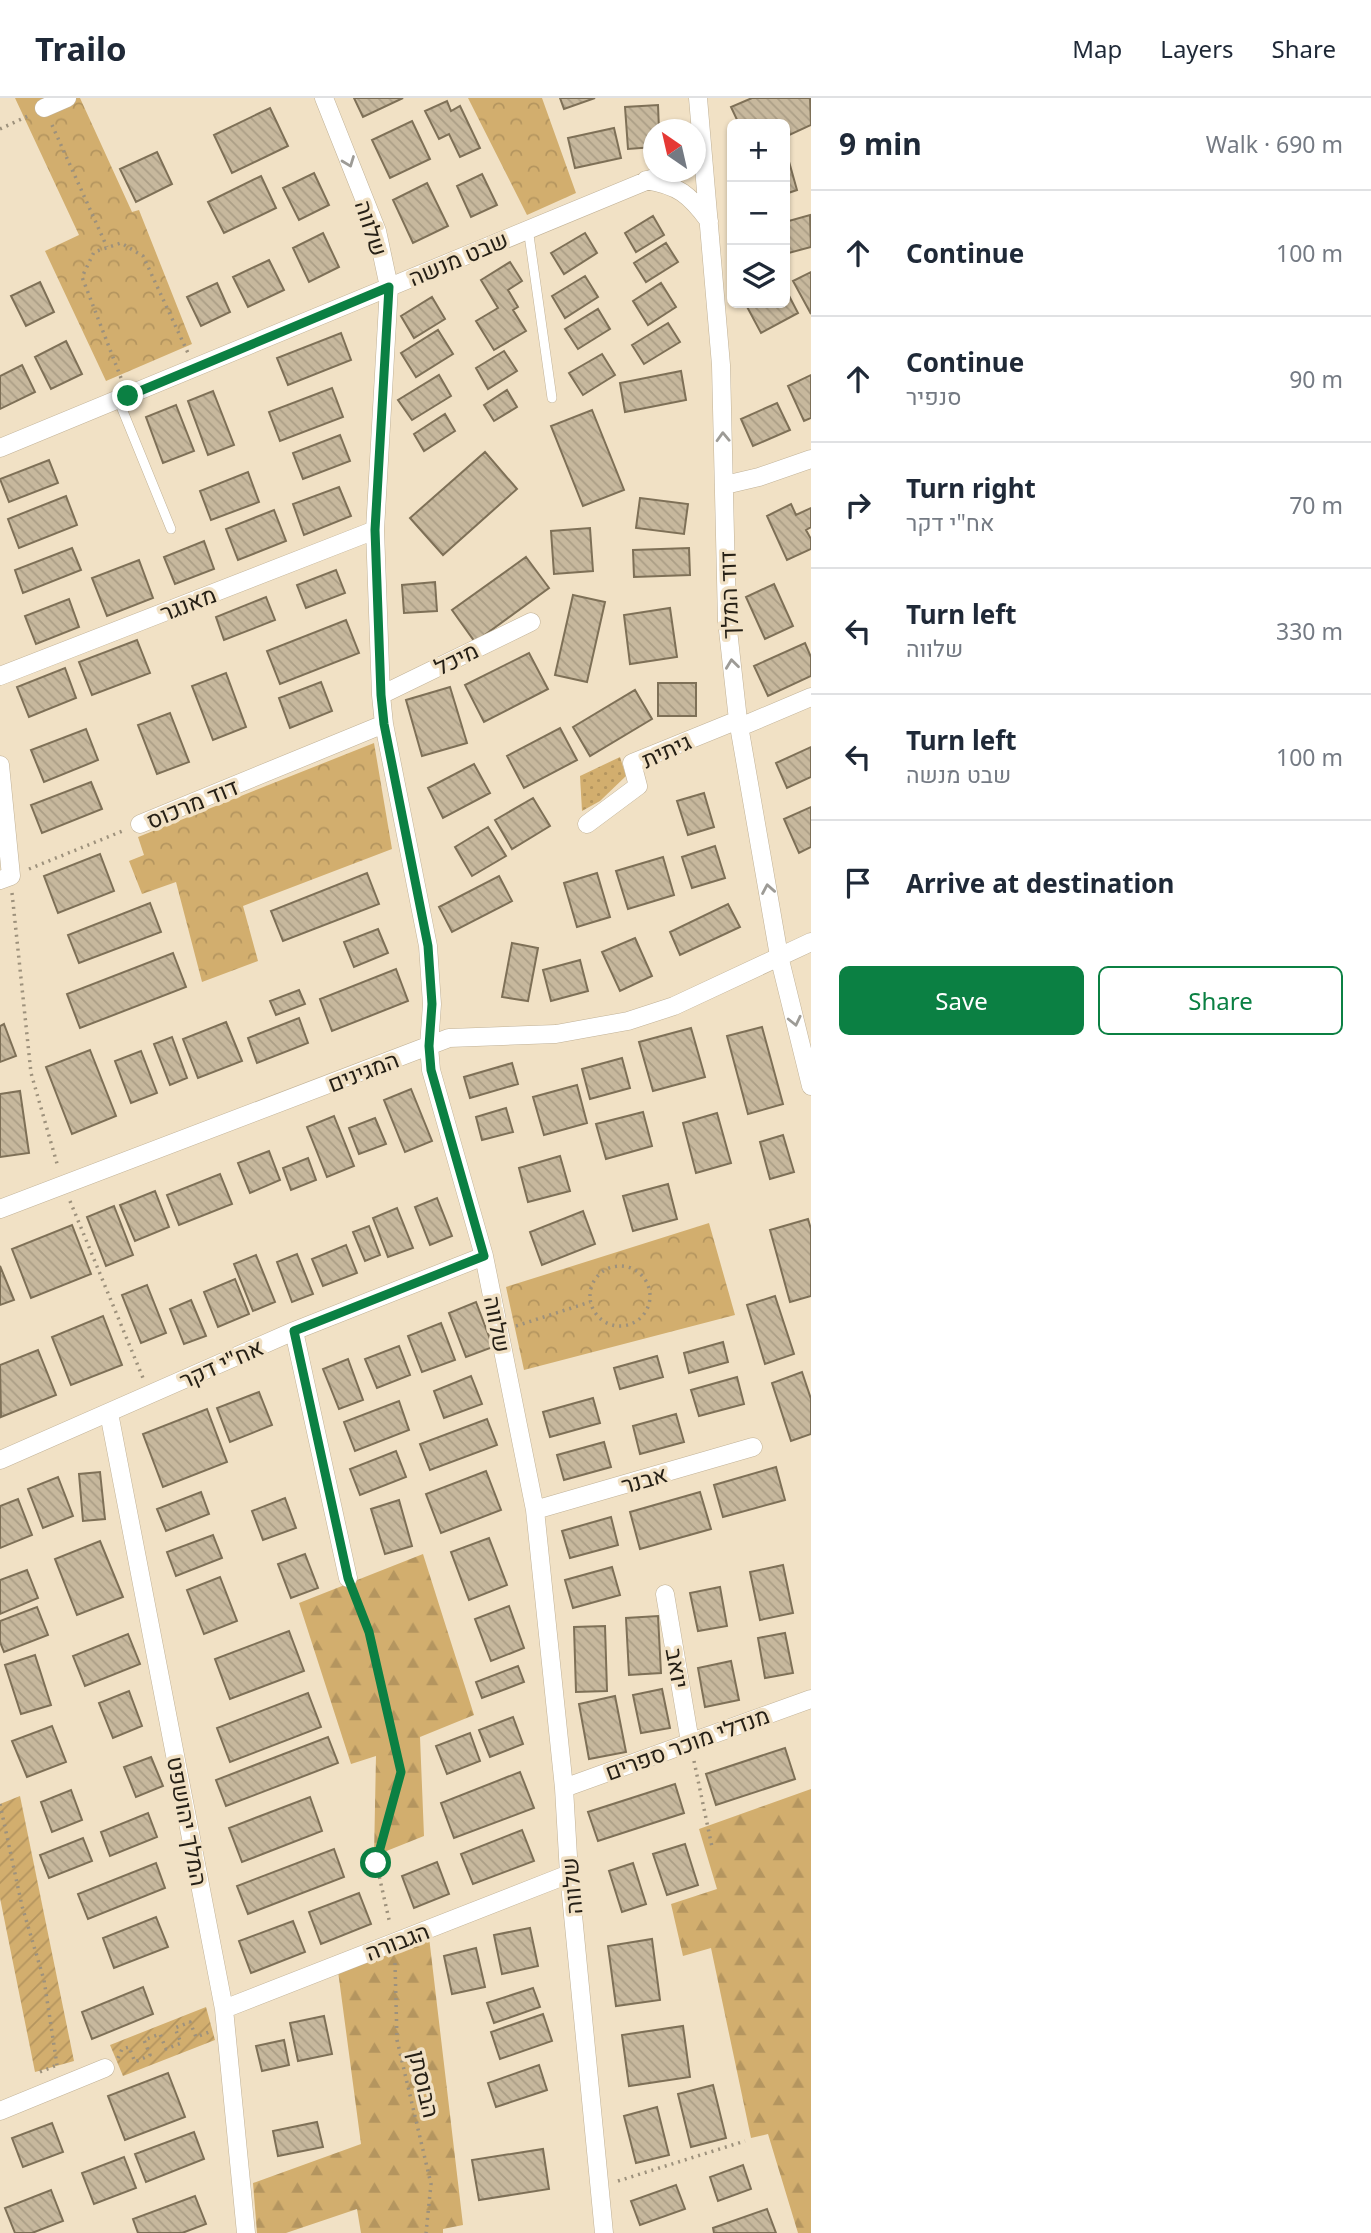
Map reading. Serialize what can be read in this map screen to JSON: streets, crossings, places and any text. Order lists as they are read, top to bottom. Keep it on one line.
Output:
{"streets":{"street":["שלווה","שבט מנשה","דוד המלך","מאנגר","מיכל","גיתית","דוד מרכוס","המגינים","אח\"י דקר","אבנר","יואב","מנדלי מוכר ספרים","המלך יהושפט","הגבורה"],"path":["הבוסתן"]},"crossings":[["שלווה","שבט מנשה"],["שלווה","מאנגר"],["שלווה","מיכל"],["שלווה","דוד מרכוס"],["שלווה","המגינים"],["שלווה","אח\"י דקר"],["שלווה","אבנר"],["שלווה","מנדלי מוכר ספרים"],["שלווה","הגבורה"],["דוד המלך","גיתית"],["דוד המלך","המגינים"],["אח\"י דקר","המלך יהושפט"],["יואב","מנדלי מוכר ספרים"],["המלך יהושפט","הגבורה"],["הגבורה","הבוסתן"]],"north":"top left","page":{"header":"Trailo","nav":["Map","Layers","Share"],"heading":["9 min","Walk · 690 m"],"map_buttons":["+","−"],"list":[["Continue","100 m"],["Continue","סנפיר","90 m"],["Turn right","אח\"י דקר","70 m"],["Turn left","שלווה","330 m"],["Turn left","שבט מנשה","100 m"],"Arrive at destination"],"buttons":["Save","Share"]}}
